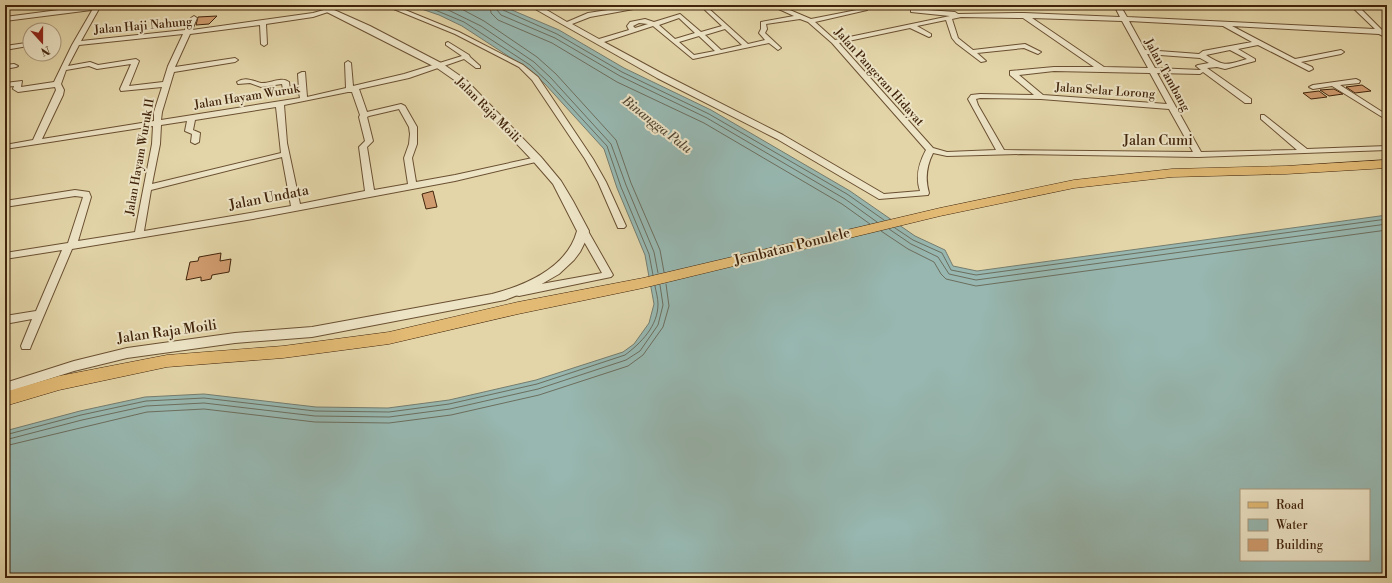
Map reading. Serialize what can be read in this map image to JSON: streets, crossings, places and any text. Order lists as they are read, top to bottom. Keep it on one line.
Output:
{"streets":{"main road":["Jembatan Ponulele"],"street":["Jalan Haji Nahung","Jalan Tambang","Jalan Pangeran Hidayat","Jalan Selar Lorong","Jalan Hayam Wuruk","Jalan Raja Moili","Jalan Cumi","Jalan Hayam Wuruk II","Jalan Undata"]},"crossings":[["Jalan Haji Nahung","Jalan Raja Moili"],["Jalan Haji Nahung","Jalan Hayam Wuruk II"],["Jalan Tambang","Jalan Selar Lorong"],["Jalan Tambang","Jalan Cumi"],["Jalan Pangeran Hidayat","Jalan Cumi"],["Jalan Hayam Wuruk","Jalan Raja Moili"],["Jalan Hayam Wuruk","Jalan Hayam Wuruk II"],["Jalan Raja Moili","Jalan Undata"],["Jalan Hayam Wuruk II","Jalan Undata"]],"water":["Binangga Palu"],"legend":["Road","Water","Building"],"north":"bottom"}
